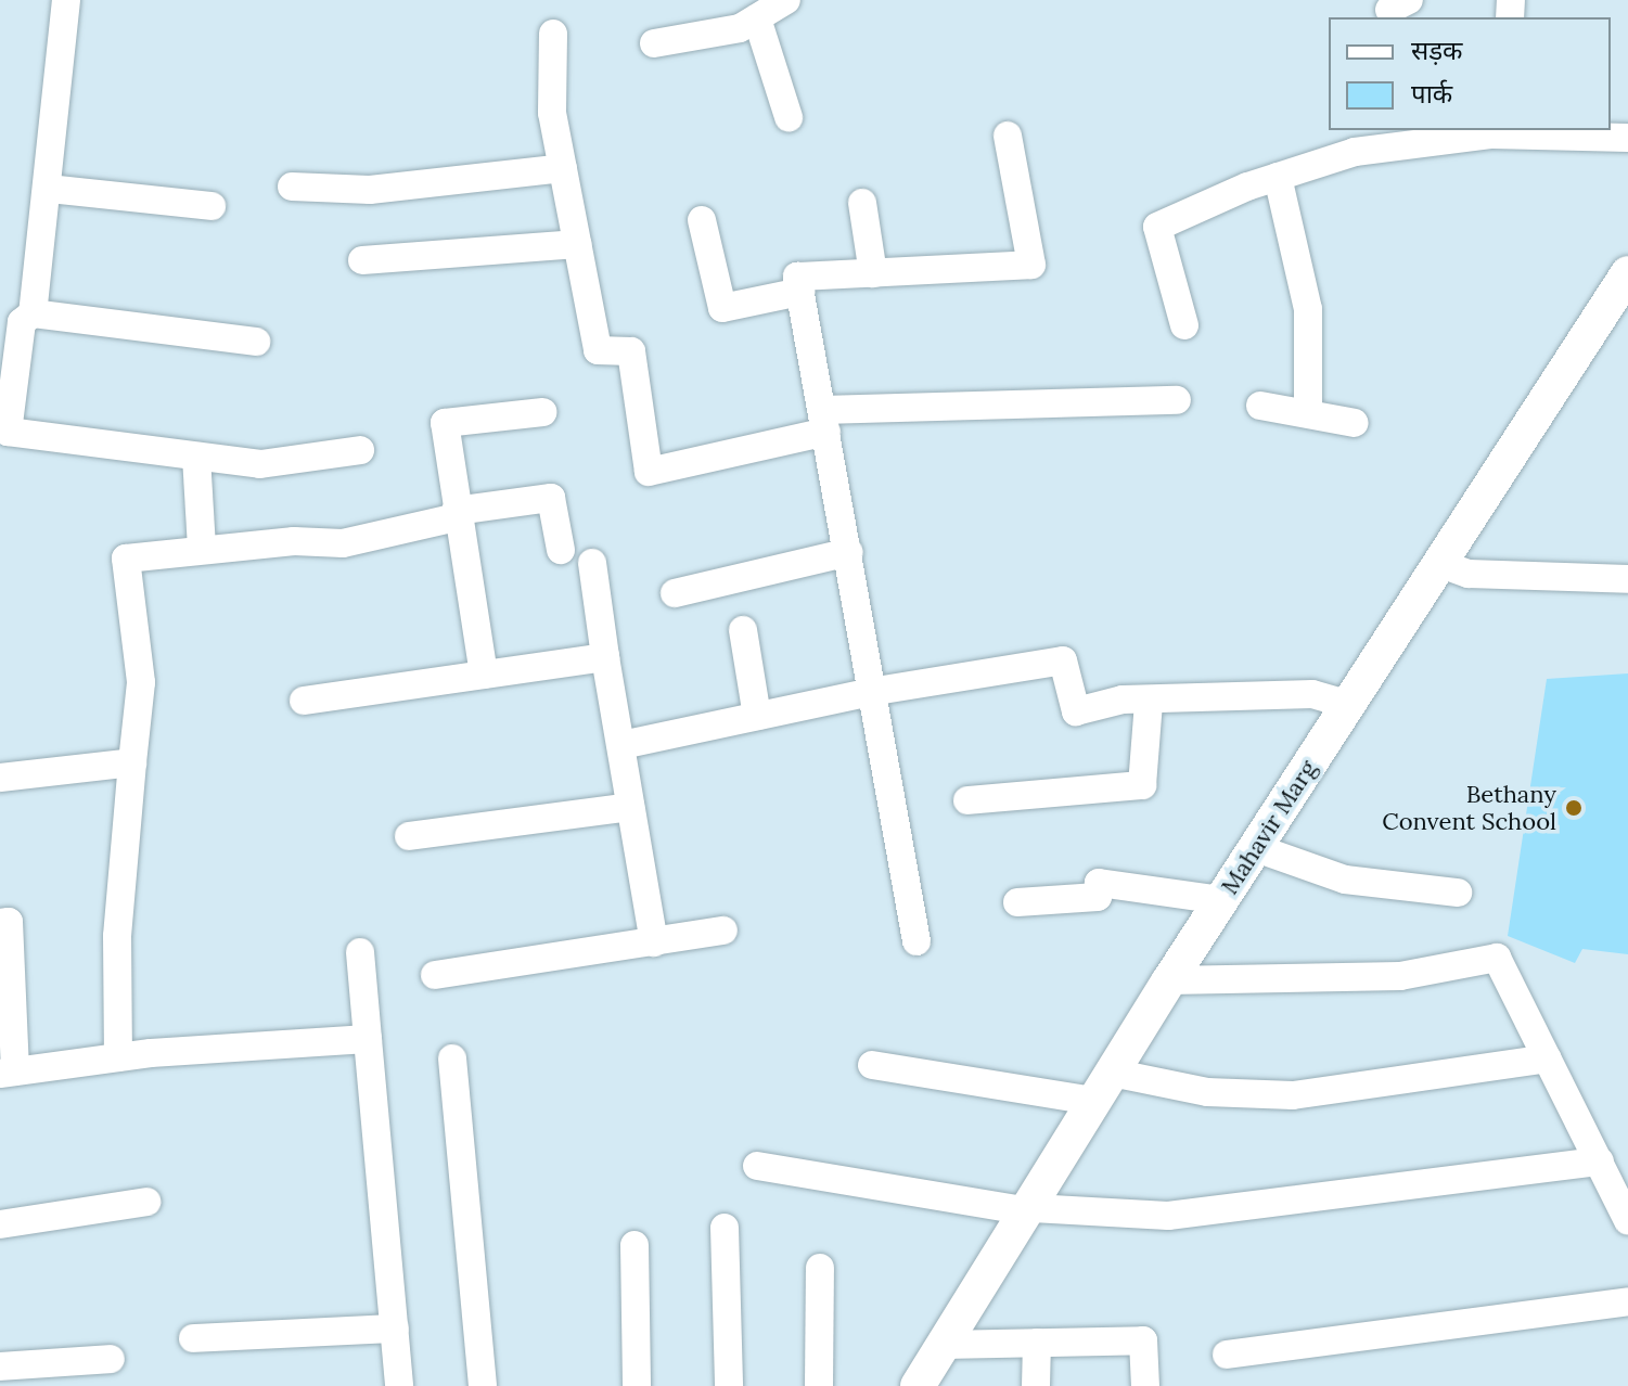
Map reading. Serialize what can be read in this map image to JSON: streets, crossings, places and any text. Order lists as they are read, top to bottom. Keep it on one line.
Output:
{"streets":{"street":["Mahavir Marg"]},"places":["Bethany Convent School"],"legend":["सड़क","पार्क"]}
